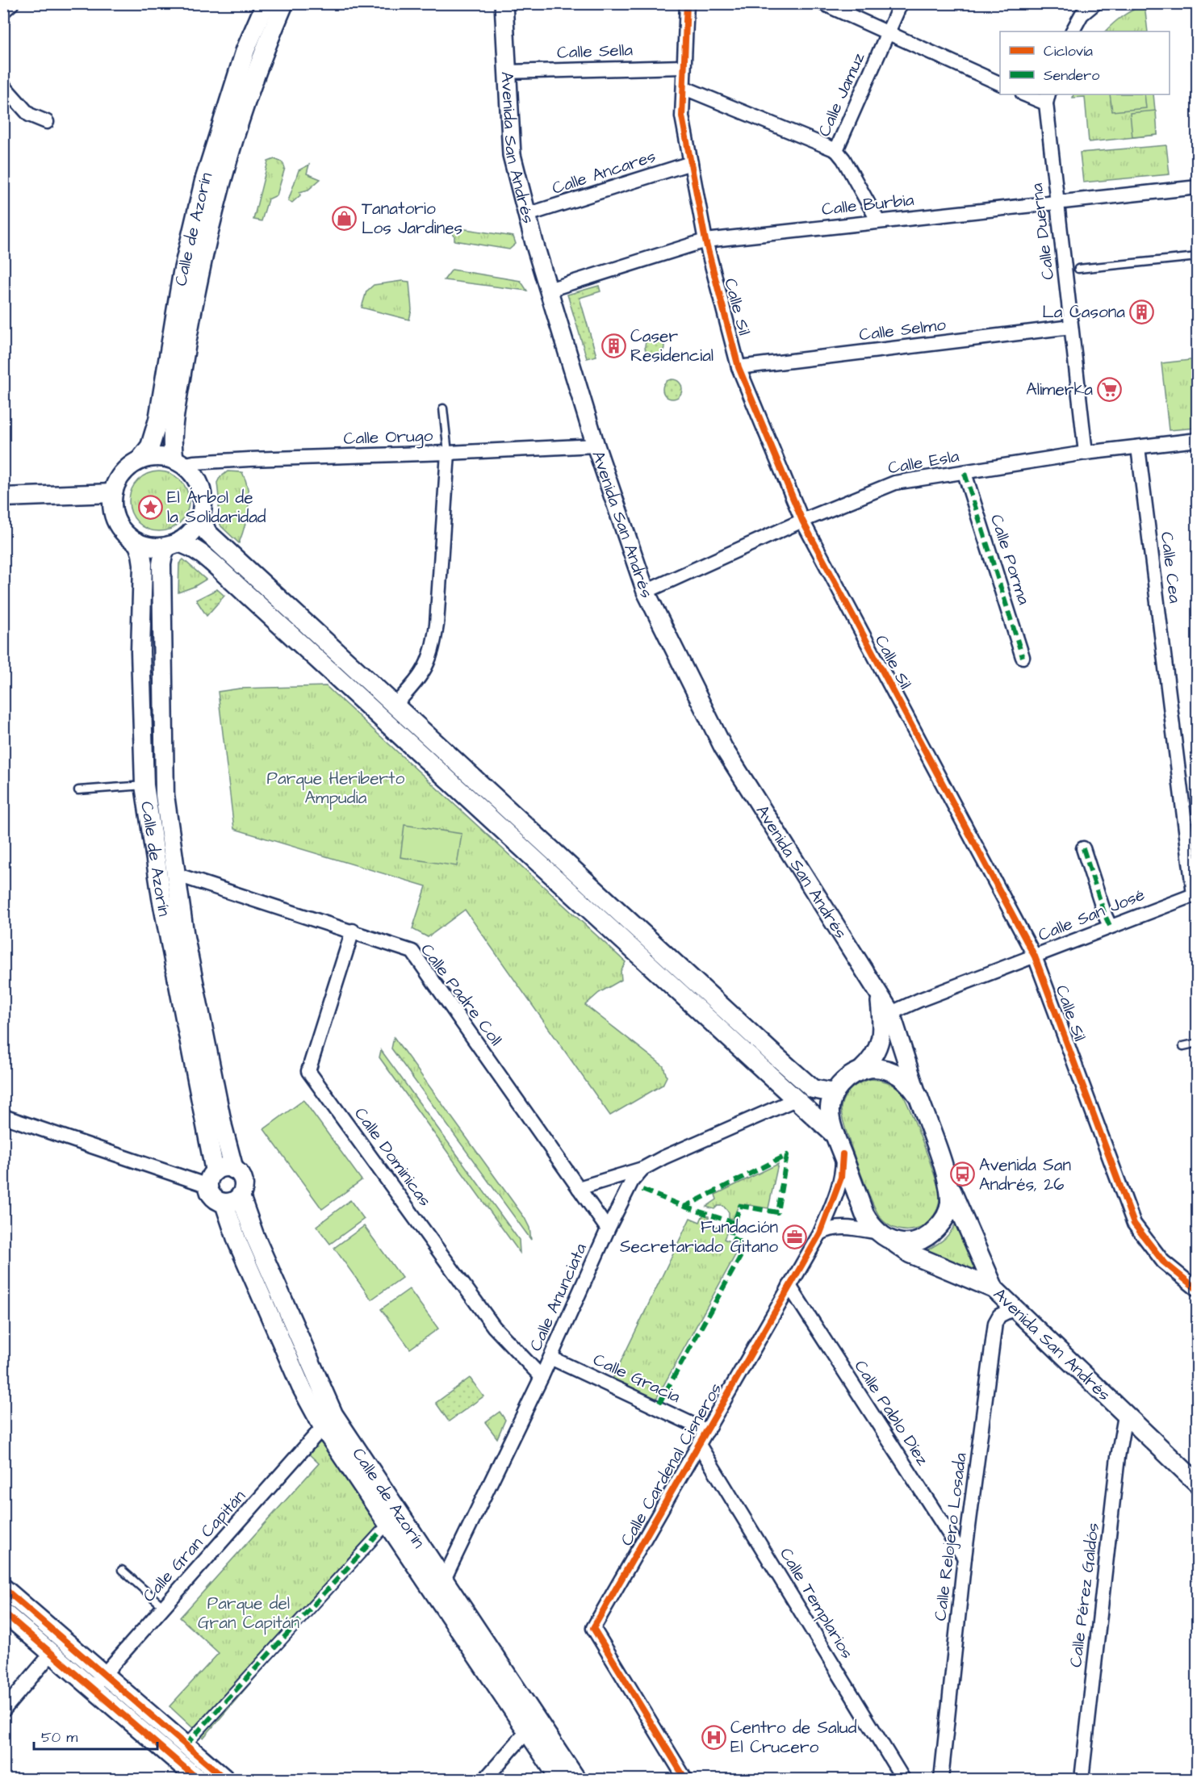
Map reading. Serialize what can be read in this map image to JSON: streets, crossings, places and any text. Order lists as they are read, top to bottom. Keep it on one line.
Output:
{"streets":{"main road":["Avenida San Andrés","Calle de Azorín"],"street":["Calle Sella","Calle Jamuz","Calle Ancares","Calle Burbia","Calle Duerna","Calle Sil","Calle Selmo","Calle Orugo","Calle Esla","Calle Porma","Calle Cea","Calle San José","Calle Padre Coll","Calle Dominicas","Calle Anunciata","Calle Gracia","Calle Pablo Díez","Calle Cardenal Cisneros","Calle Relojero Losada","Calle Gran Capitán","Calle Pérez Galdós","Calle Templarios"]},"crossings":[["Calle Sella","Avenida San Andrés"],["Calle Sella","Calle Sil"],["Calle Jamuz","Calle Burbia"],["Avenida San Andrés","Calle Ancares"],["Avenida San Andrés","Calle Burbia"],["Avenida San Andrés","Calle Orugo"],["Avenida San Andrés","Calle Esla"],["Avenida San Andrés","Calle San José"],["Avenida San Andrés","Calle Relojero Losada"],["Avenida San Andrés","Calle Pérez Galdós"],["Calle Ancares","Calle Sil"],["Calle Burbia","Calle Duerna"],["Calle Burbia","Calle Sil"],["Calle de Azorín","Calle Orugo"],["Calle de Azorín","Calle Padre Coll"],["Calle de Azorín","Calle Anunciata"],["Calle de Azorín","Calle Gran Capitán"],["Calle Duerna","Calle Selmo"],["Calle Duerna","Calle Esla"],["Calle Sil","Calle Selmo"],["Calle Sil","Calle Esla"],["Calle Sil","Calle San José"],["Calle Esla","Calle Porma"],["Calle Esla","Calle Cea"],["Calle Cea","Calle San José"],["Calle Padre Coll","Calle Dominicas"],["Calle Padre Coll","Calle Anunciata"],["Calle Dominicas","Calle Anunciata"],["Calle Anunciata","Calle Gracia"],["Calle Gracia","Calle Cardenal Cisneros"],["Calle Pablo Díez","Calle Cardenal Cisneros"],["Calle Pablo Díez","Calle Relojero Losada"],["Calle Cardenal Cisneros","Calle Templarios"]],"parks":["Parque Heriberto Ampudia","Parque del Gran Capitán"],"places":{"shop":["Tanatorio Los Jardines"],"building":["La Casona","Caser Residencial"],"supermarket":["Alimerka"],"place":["El Árbol de la Solidaridad"],"bus stop":["Avenida San Andrés, 26"],"office":["Fundación Secretariado Gitano"],"hospital":["Centro de Salud El Crucero"]},"legend":["Ciclovía","Sendero"],"scale_bar":"50 m"}
